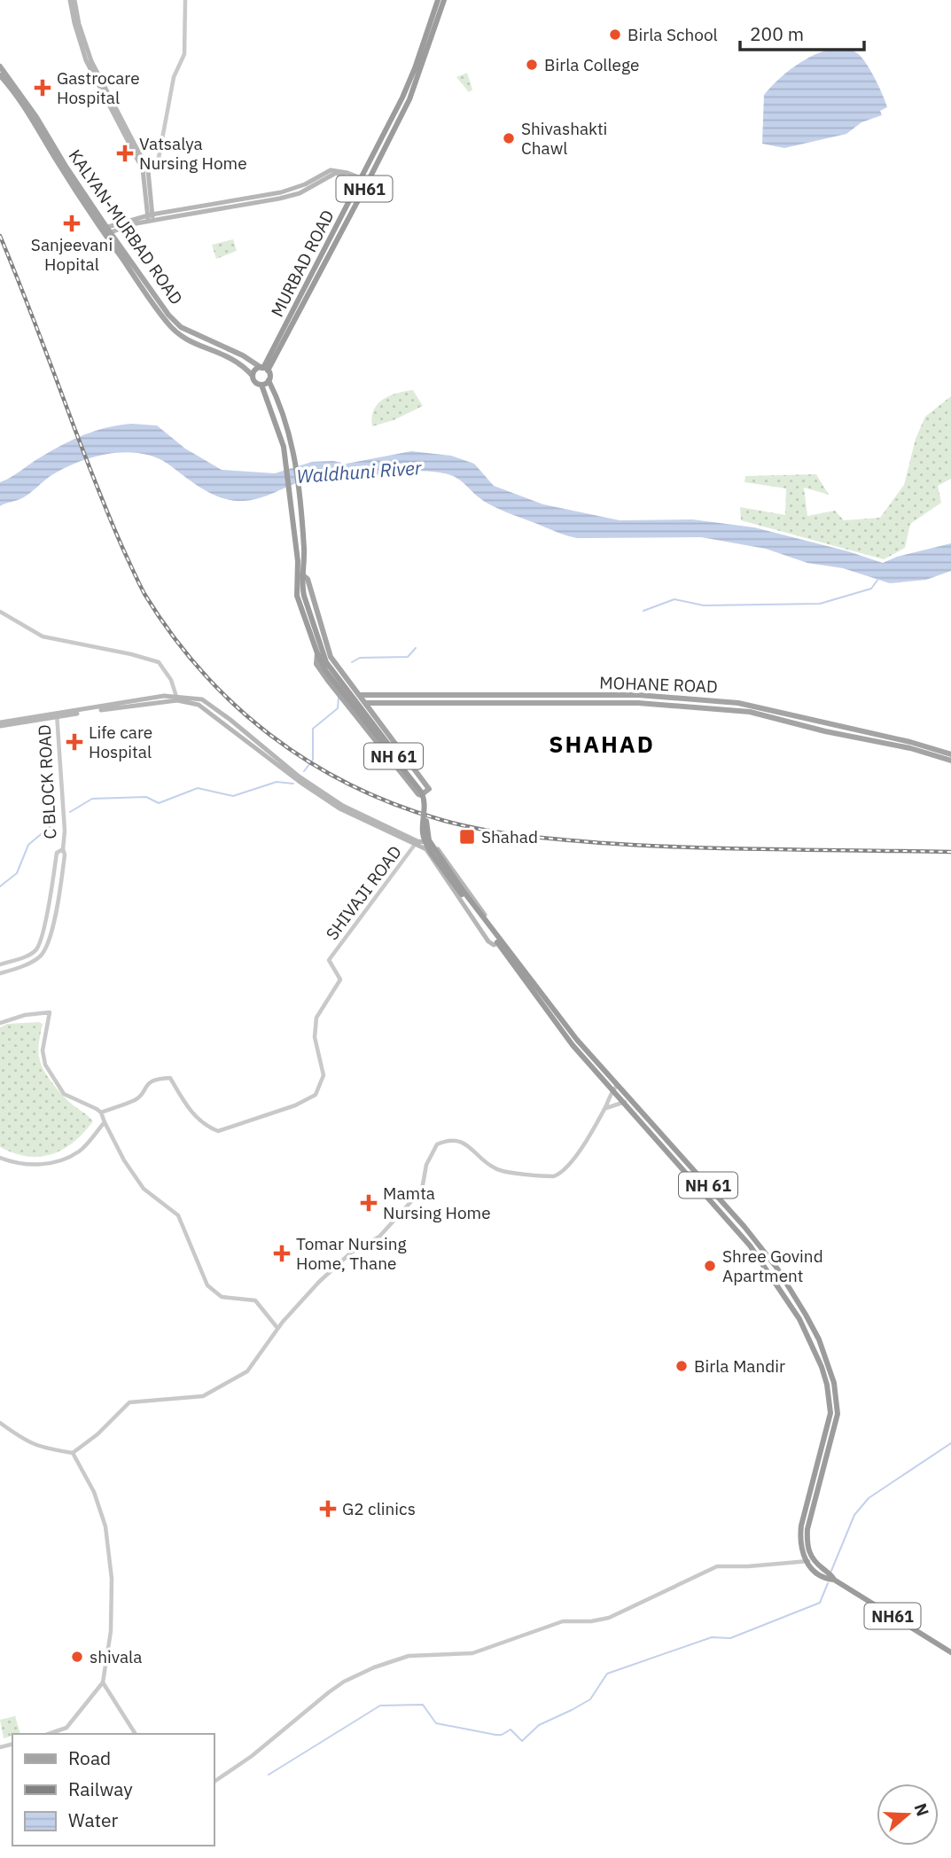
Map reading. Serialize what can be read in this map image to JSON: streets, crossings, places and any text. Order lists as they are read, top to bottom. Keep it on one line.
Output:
{"streets":{"highway":["NH61","MURBAD ROAD","NH 61"],"main road":["KALYAN-MURBAD ROAD","MOHANE ROAD"],"street":["C BLOCK ROAD","SHIVAJI ROAD"]},"crossings":[["NH61","KALYAN-MURBAD ROAD"],["NH61","MURBAD ROAD"],["NH61","NH 61"],["KALYAN-MURBAD ROAD","NH 61"]],"districts":["SHAHAD"],"water":["Waldhuni River"],"places":{"other":["Birla School","Birla College","Shivashakti Chawl","Shree Govind Apartment","Birla Mandir","shivala"],"health":["Gastrocare Hospital","Vatsalya Nursing Home","Sanjeevani Hopital","Life care Hospital","Mamta Nursing Home","Tomar Nursing Home, Thane","G2 clinics"],"transit":["Shahad"]},"legend":["Road","Railway","Water"],"scale_bar":"200 m","north":"right"}
